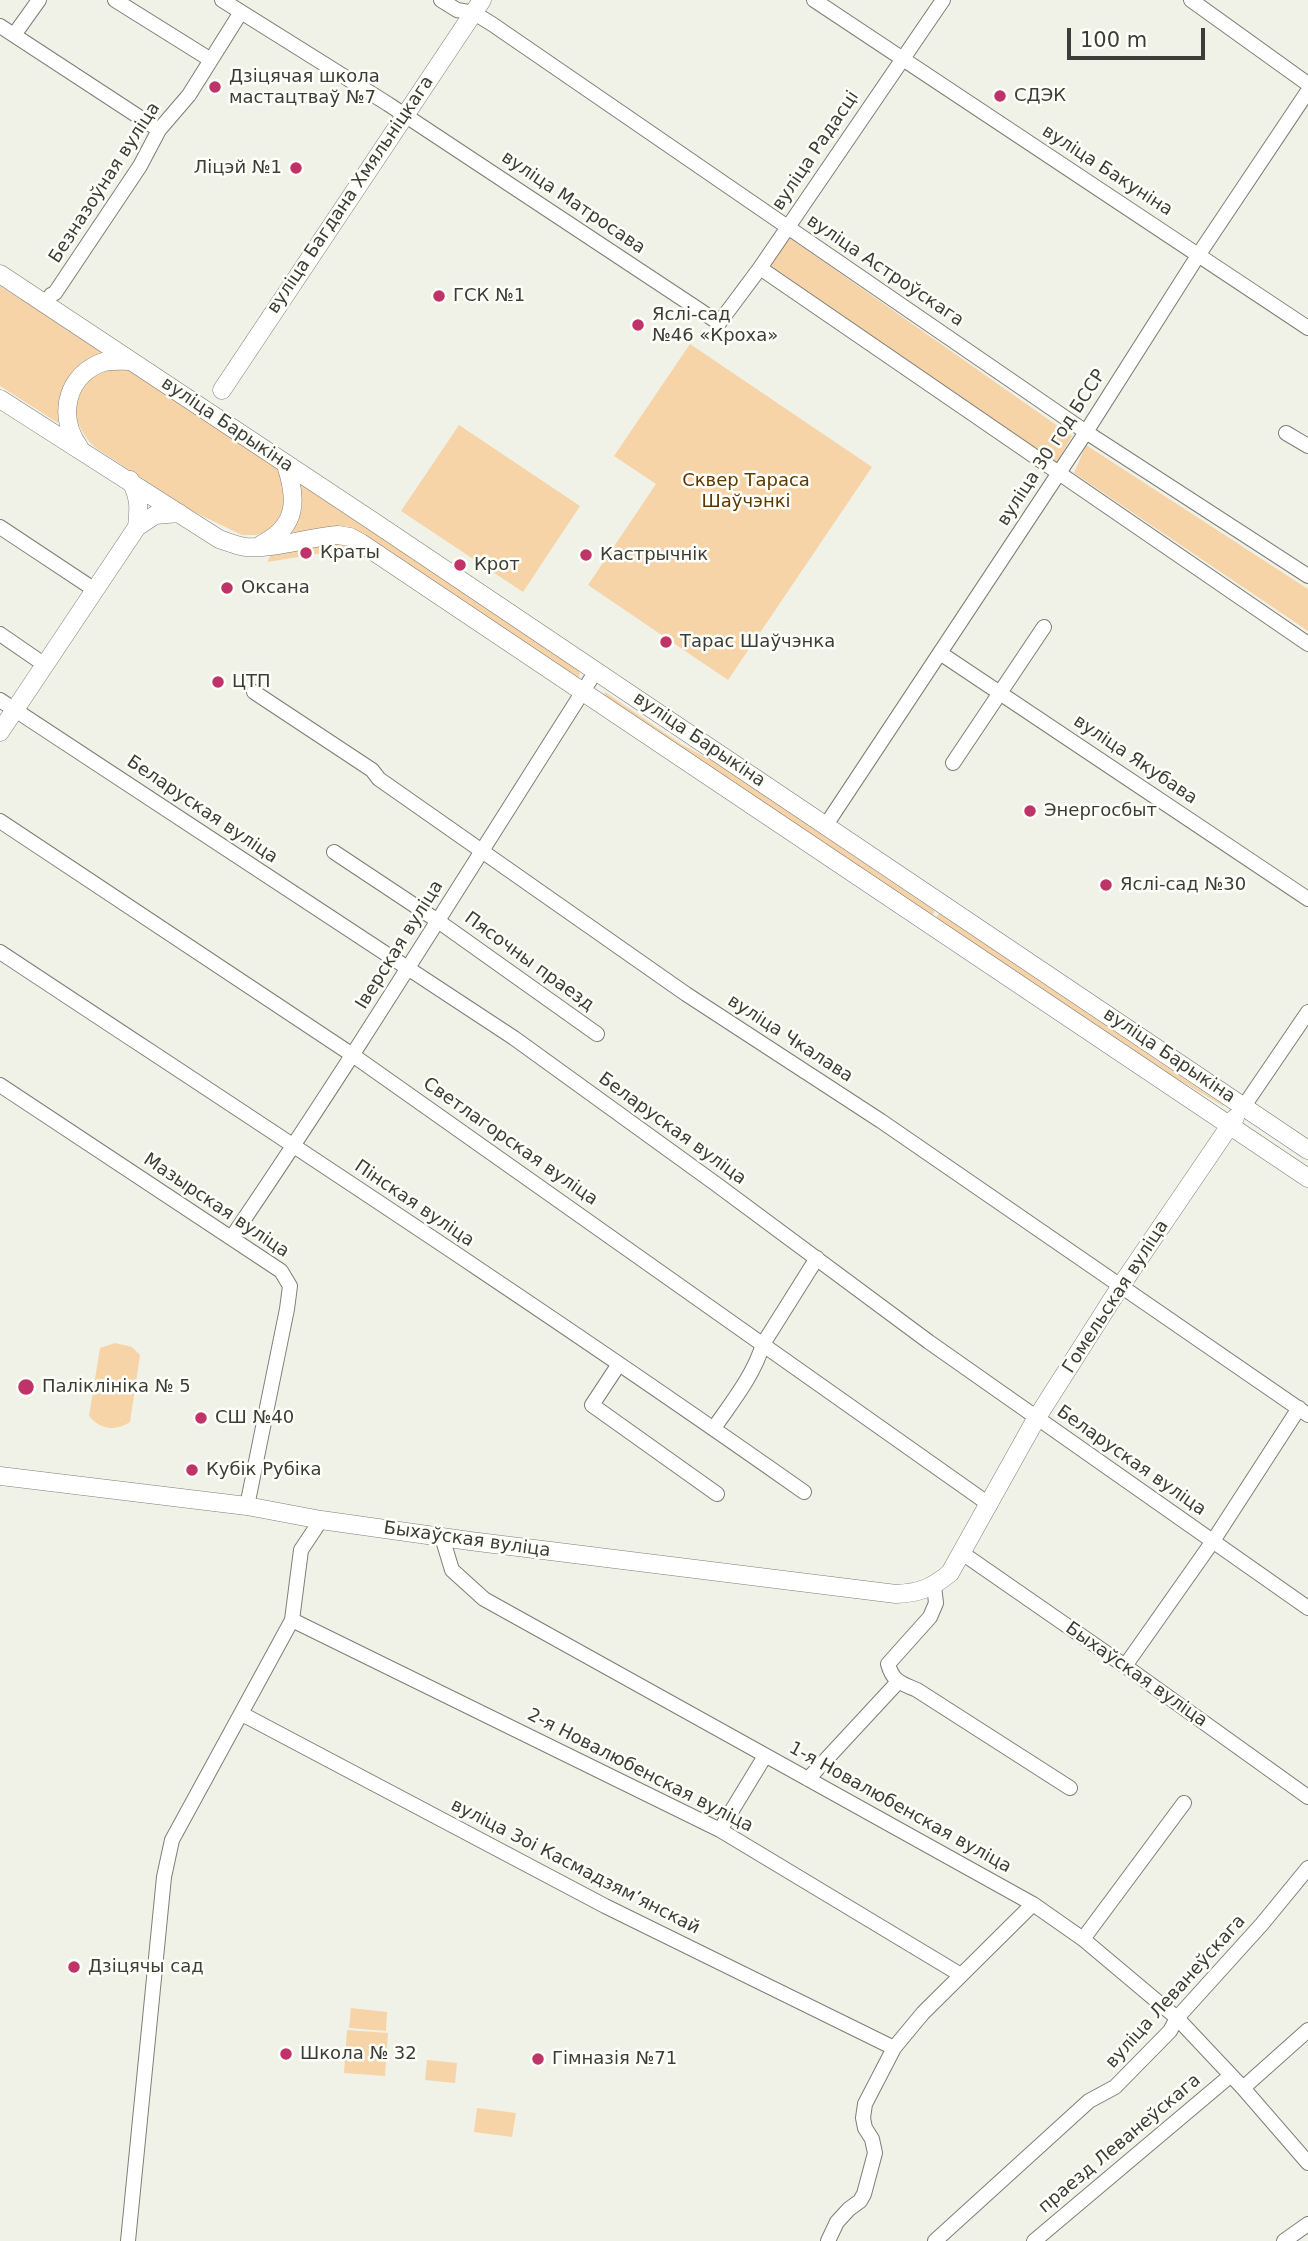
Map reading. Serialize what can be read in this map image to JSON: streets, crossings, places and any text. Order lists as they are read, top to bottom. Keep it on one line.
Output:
{"streets":{"main road":["вуліца Багдана Хмяльніцкага","вуліца Барыкіна","Гомельская вуліца","Быхаўская вуліца"],"street":["вуліца Радасці","вуліца Бакуніна","Безназоўная вуліца","вуліца Матросава","вуліца Астроўскага","вуліца 30 год БССР","вуліца Якубава","Беларуская вуліца","Іверская вуліца","Пясочны праезд","вуліца Чкалава","Светлагорская вуліца","Пінская вуліца","Мазырская вуліца","2-я Новалюбенская вуліца","1-я Новалюбенская вуліца","вуліца Зоі Касмадзямʼянскай","вуліца Леванеўскага","праезд Леванеўскага"]},"crossings":[["вуліца Радасці","вуліца Бакуніна"],["вуліца Радасці","вуліца Матросава"],["вуліца Радасці","вуліца Астроўскага"],["вуліца Бакуніна","вуліца 30 год БССР"],["Безназоўная вуліца","вуліца Матросава"],["Безназоўная вуліца","вуліца Барыкіна"],["вуліца Багдана Хмяльніцкага","вуліца Матросава"],["вуліца Багдана Хмяльніцкага","вуліца Астроўскага"],["вуліца Астроўскага","вуліца 30 год БССР"],["вуліца Барыкіна","вуліца 30 год БССР"],["вуліца Барыкіна","Іверская вуліца"],["вуліца Барыкіна","Гомельская вуліца"],["вуліца 30 год БССР","вуліца Якубава"],["Беларуская вуліца","Іверская вуліца"],["Беларуская вуліца","Гомельская вуліца"],["Іверская вуліца","Пясочны праезд"],["Іверская вуліца","вуліца Чкалава"],["Іверская вуліца","Светлагорская вуліца"],["Іверская вуліца","Пінская вуліца"],["Іверская вуліца","Мазырская вуліца"],["вуліца Чкалава","Гомельская вуліца"],["Светлагорская вуліца","Гомельская вуліца"],["Мазырская вуліца","Быхаўская вуліца"],["Гомельская вуліца","Быхаўская вуліца"],["Быхаўская вуліца","1-я Новалюбенская вуліца"],["1-я Новалюбенская вуліца","вуліца Леванеўскага"],["1-я Новалюбенская вуліца","праезд Леванеўскага"]],"parks":["Сквер Тараса Шаўчэнкі"],"places":["Дзіцячая школа мастацтваў №7","СДЭК","Ліцэй №1","ГСК №1","Яслі-сад №46 «Кроха»","Краты","Кастрычнік","Крот","Оксана","Тарас Шаўчэнка","ЦТП","Энергосбыт","Яслі-сад №30","Паліклініка № 5","СШ №40","Кубік Рубіка","Дзіцячы сад","Школа № 32","Гімназія №71"],"scale_bar":"100 m"}
